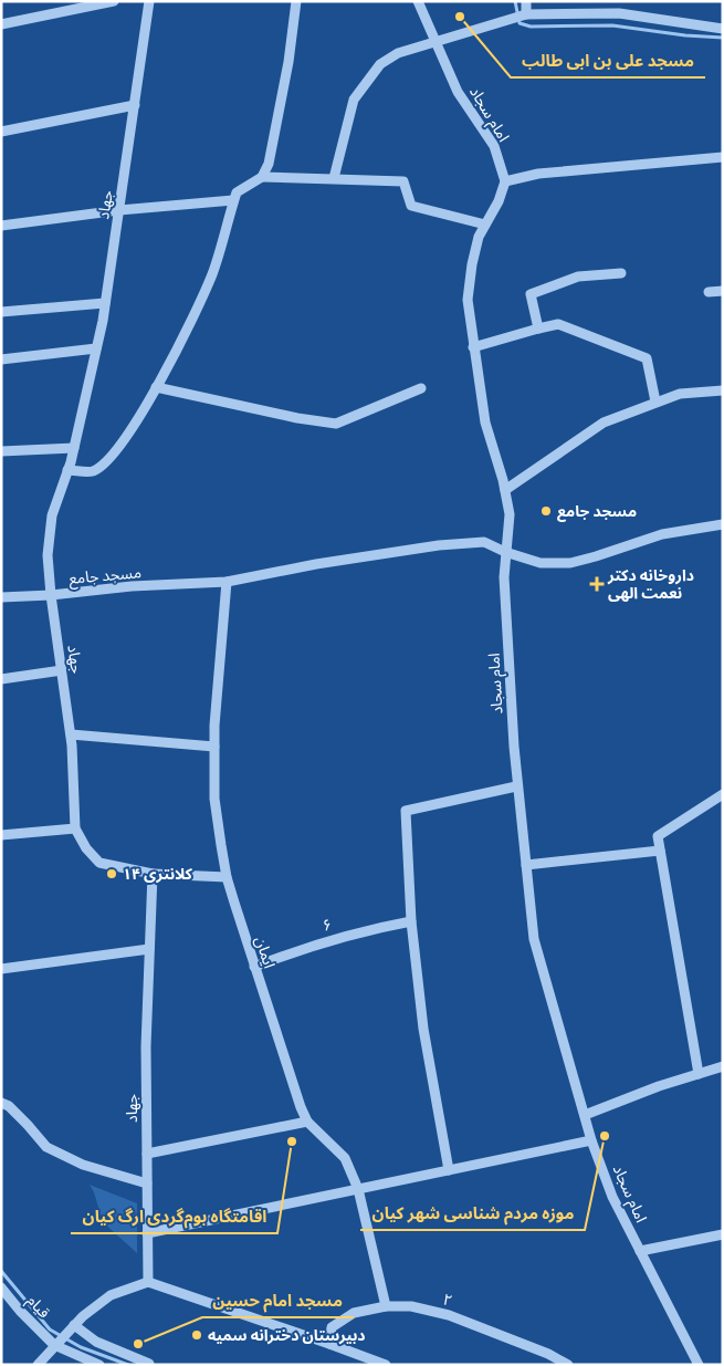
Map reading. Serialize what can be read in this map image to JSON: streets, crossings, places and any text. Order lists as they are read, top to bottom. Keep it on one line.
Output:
{"streets":{"street":["امام سجاد","جهاد","مسجد جامع","۶","ایمان","۲","قیام"]},"crossings":[["امام سجاد","مسجد جامع"],["جهاد","مسجد جامع"],["مسجد جامع","ایمان"],["۶","ایمان"],["ایمان","۲"]],"places":{"other":["مسجد علی بن ابی طالب","مسجد جامع","کلانتری ۱۴","موزه مردم شناسی شهر کیان","اقامتگاه بوم‌گردی ارگ کیان","دبیرستان دخترانه سمیه","مسجد امام حسین"],"health":["داروخانه دکتر نعمت الهی"]}}
